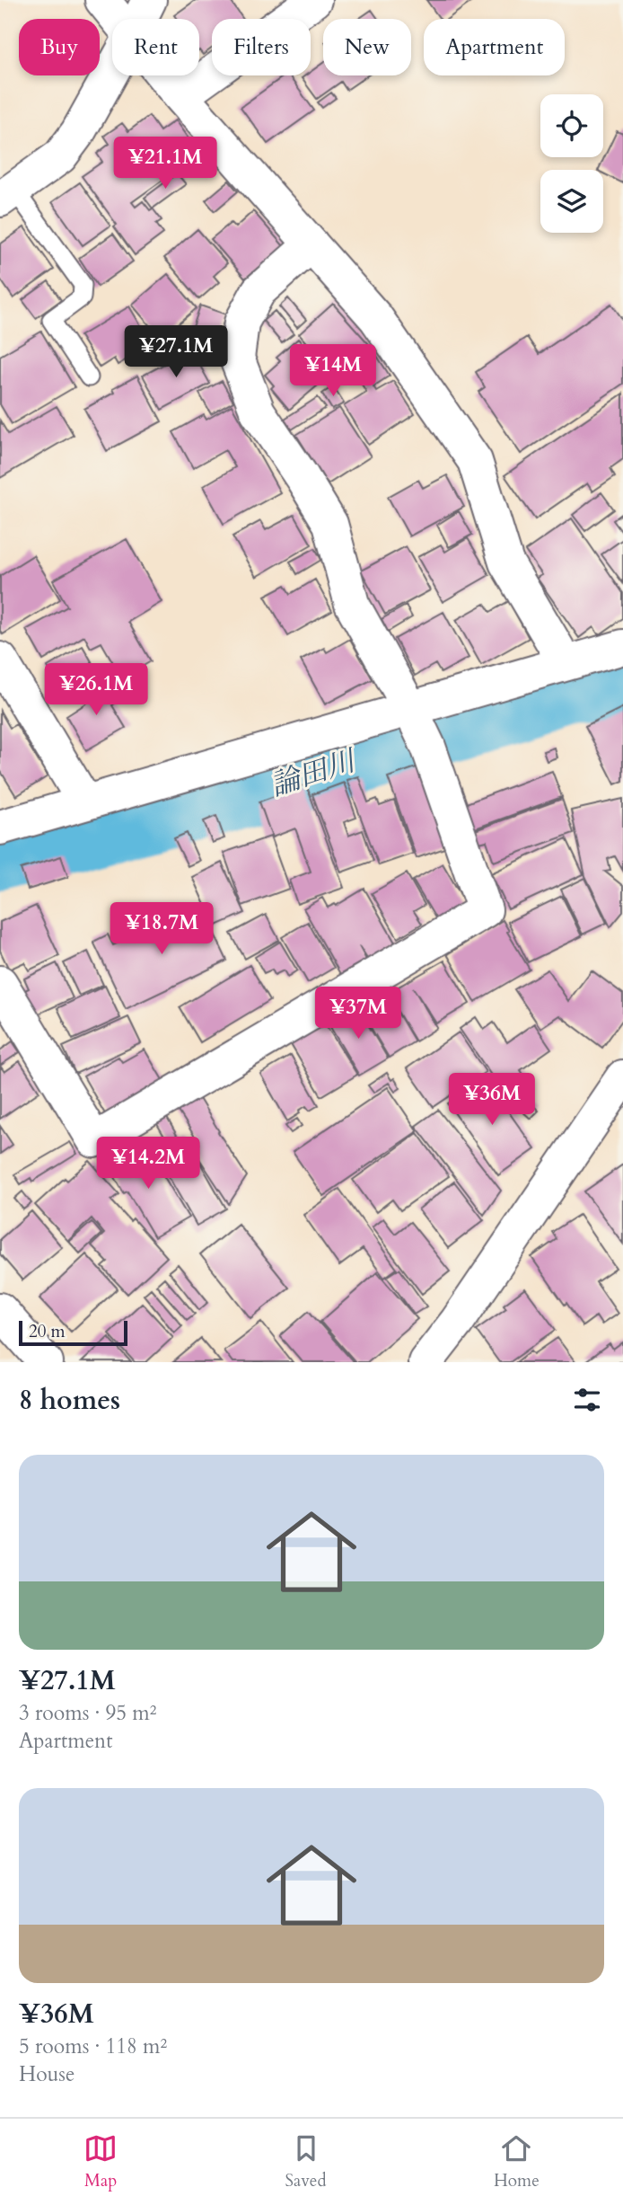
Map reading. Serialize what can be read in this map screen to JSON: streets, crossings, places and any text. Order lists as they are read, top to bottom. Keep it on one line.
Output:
{"water":["論田川"],"scale_bar":"20 m","page":{"chip":["Buy","Rent","Filters","New","Apartment"],"price":["¥21.1M","¥27.1M","¥14M","¥26.1M","¥18.7M","¥37M","¥36M","¥14.2M"],"scale":"20 m","heading":"8 homes","list":[{"name":"¥27.1M","note":"3 rooms · 95 m² · Apartment"},{"name":"¥36M","note":"5 rooms · 118 m² · House"}],"tabs":["Map","Saved","Home"]}}
